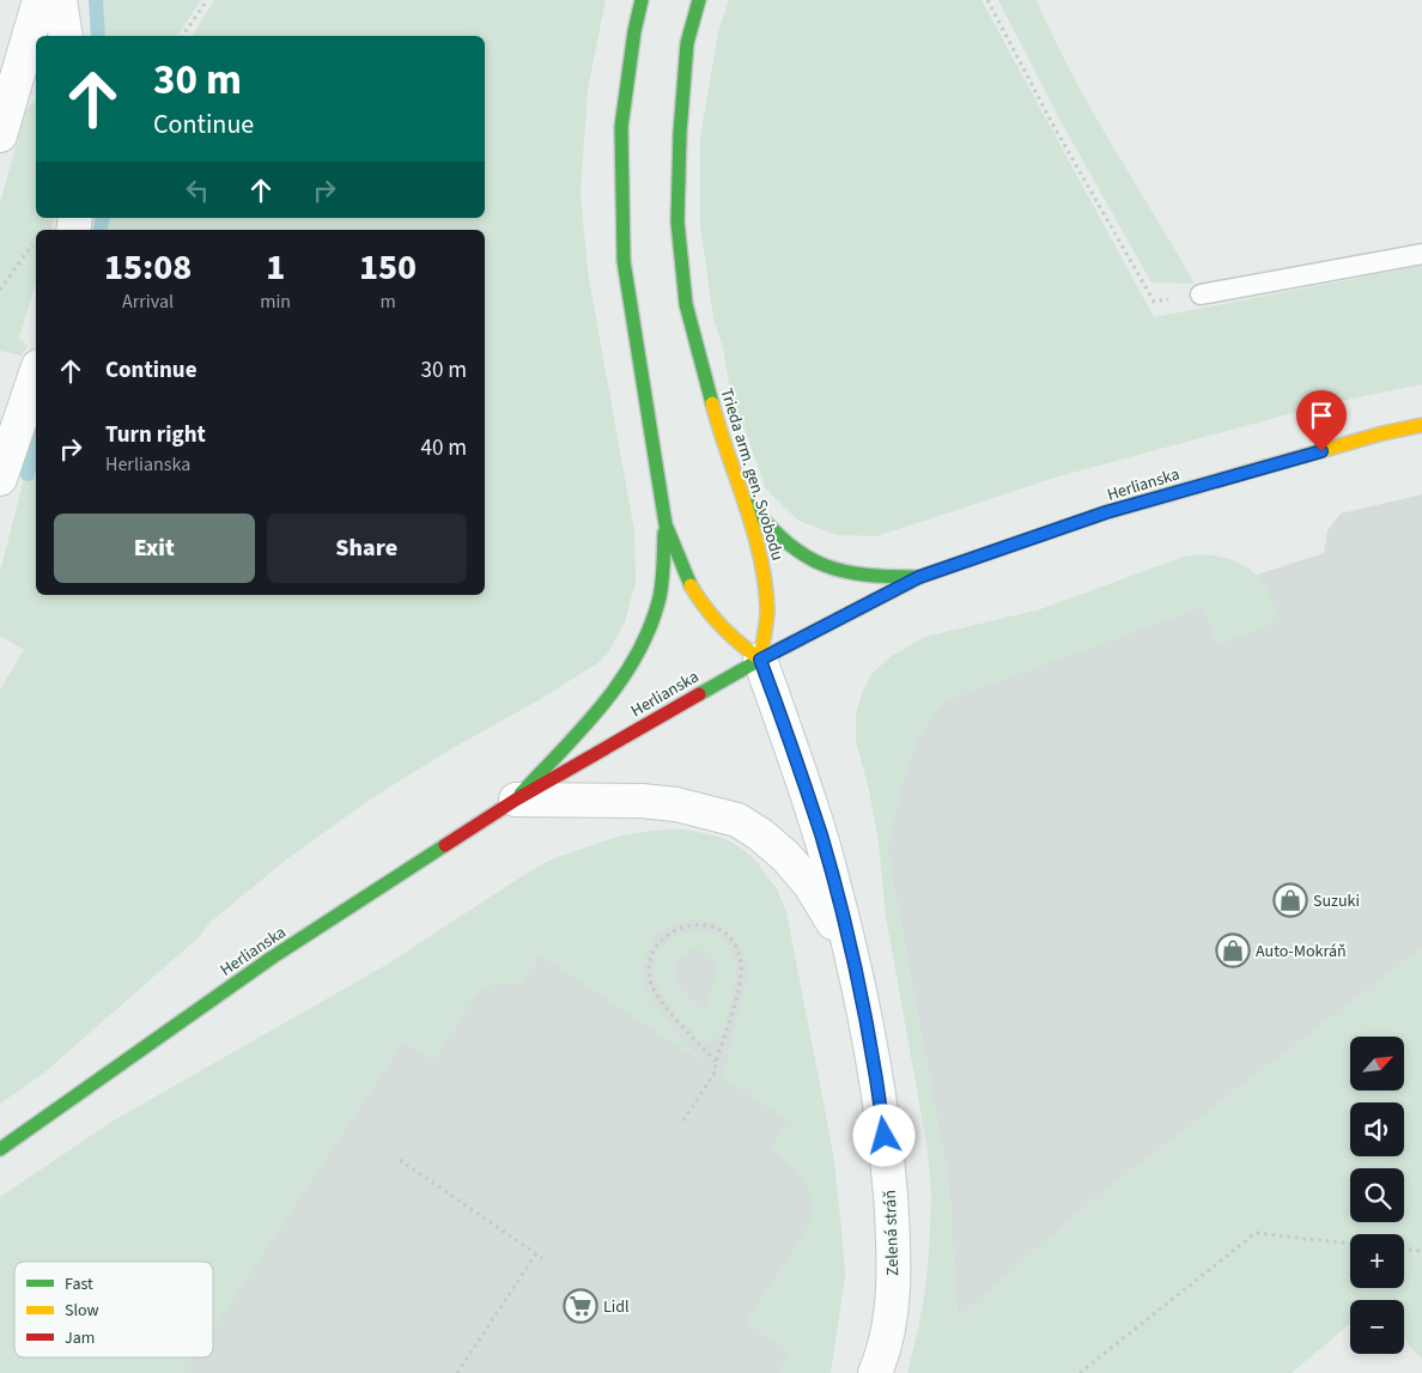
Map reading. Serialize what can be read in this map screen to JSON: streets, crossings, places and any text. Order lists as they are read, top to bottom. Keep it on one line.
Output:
{"streets":{"street":["Trieda arm. gen. Svobodu","Herlianska","Zelená stráň"]},"crossings":[["Trieda arm. gen. Svobodu","Herlianska"],["Trieda arm. gen. Svobodu","Zelená stráň"],["Herlianska","Zelená stráň"]],"places":{"shop":["Suzuki","Auto-Mokráň"],"supermarket":["Lidl"]},"legend":["Fast","Slow","Jam"],"north":"top right","page":{"turn":["30 m","Continue"],"eta":["15:08","Arrival","1","min","150","m"],"list":[{"name":"Continue","value":"30 m"},{"name":"Turn right","note":"Herlianska","value":"40 m"}],"buttons":["Exit","Share"],"map_buttons":["+","−"]}}
